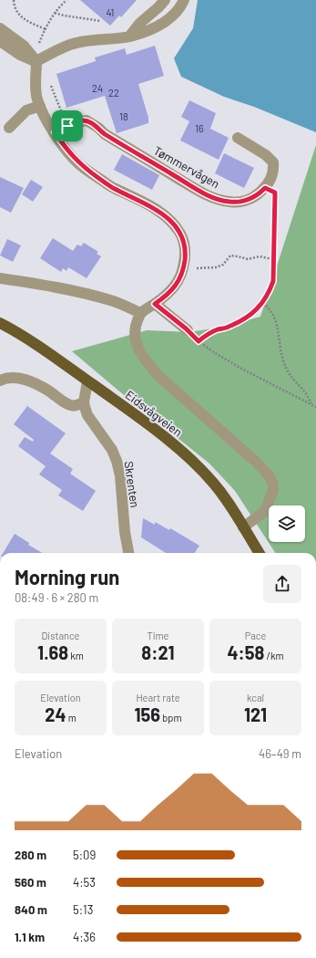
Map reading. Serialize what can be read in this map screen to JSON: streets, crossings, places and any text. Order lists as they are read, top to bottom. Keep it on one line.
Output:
{"streets":{"main road":["Eidsvågveien"],"street":["Tømmervågen","Skrenten"]},"house_numbers":["41","24","22","18","16"],"page":{"heading":["Morning run","08:49 · 6 × 280 m"],"stats":[["Distance","1.68 km"],["Time","8:21"],["Pace","4:58 /km"],["Elevation","24 m"],["Heart rate","156 bpm"],["kcal","121"]],"chart":["Elevation","46–49 m"],"list":[{"name":"280 m","note":"5:09"},{"name":"560 m","note":"4:53"},{"name":"840 m","note":"5:13"},{"name":"1.1 km","note":"4:36"}]}}
